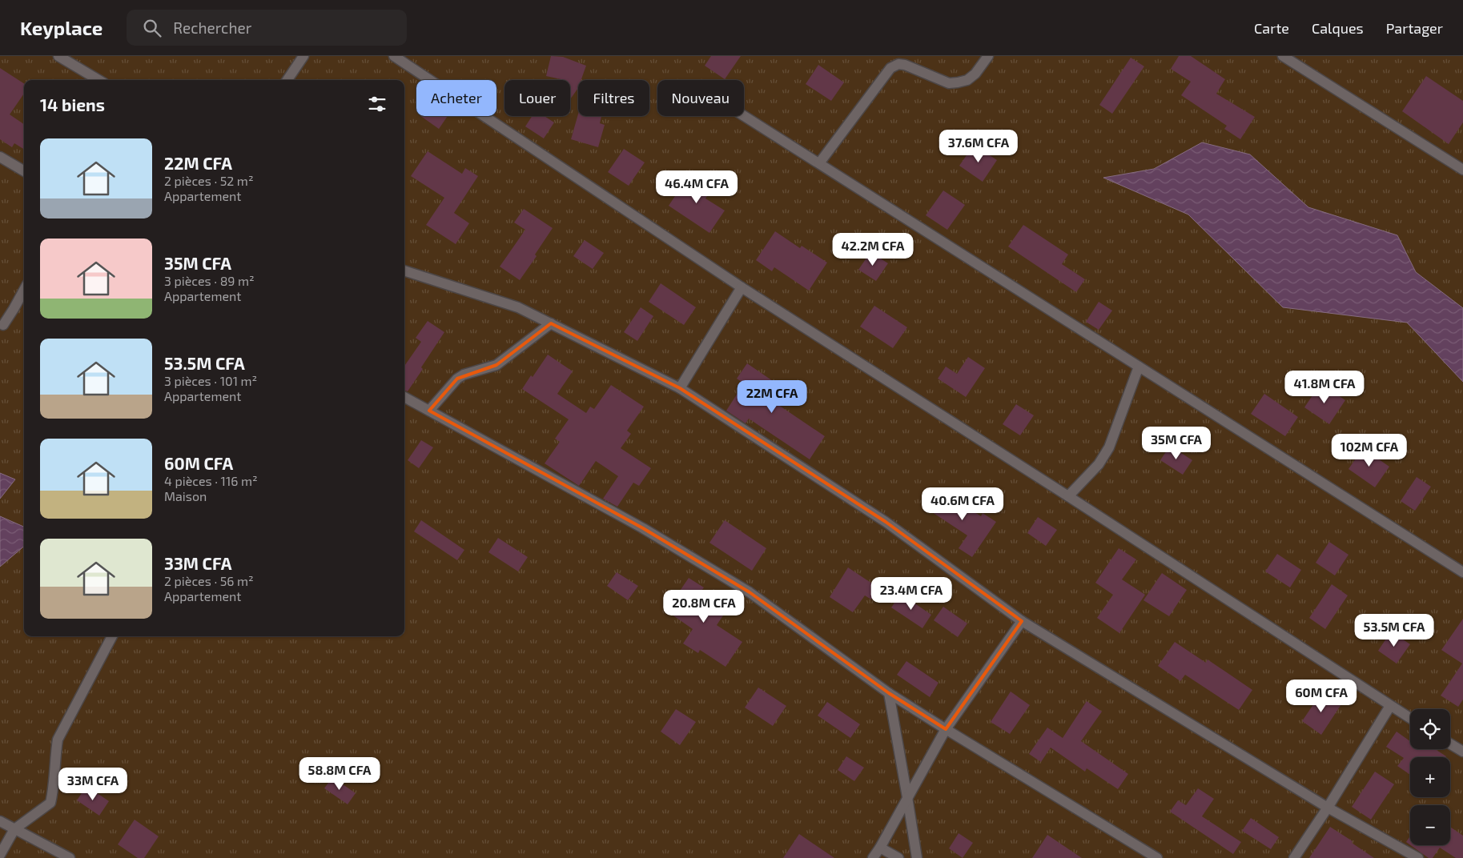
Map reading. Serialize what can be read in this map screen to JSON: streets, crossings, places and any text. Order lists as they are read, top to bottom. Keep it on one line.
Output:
{"page":{"header":"Keyplace","search":"Rechercher","nav":["Carte","Calques","Partager"],"chip":["Acheter","Louer","Filtres","Nouveau"],"heading":"14 biens","list":[{"name":"22M CFA","note":"2 pièces · 52 m² · Appartement"},{"name":"35M CFA","note":"3 pièces · 89 m² · Appartement"},{"name":"53.5M CFA","note":"3 pièces · 101 m² · Appartement"},{"name":"60M CFA","note":"4 pièces · 116 m² · Maison"},{"name":"33M CFA","note":"2 pièces · 56 m² · Appartement"}],"price":["37.6M CFA","46.4M CFA","42.2M CFA","41.8M CFA","22M CFA","35M CFA","102M CFA","40.6M CFA","23.4M CFA","20.8M CFA","53.5M CFA","60M CFA","58.8M CFA","33M CFA"],"map_buttons":["+","−"]}}
